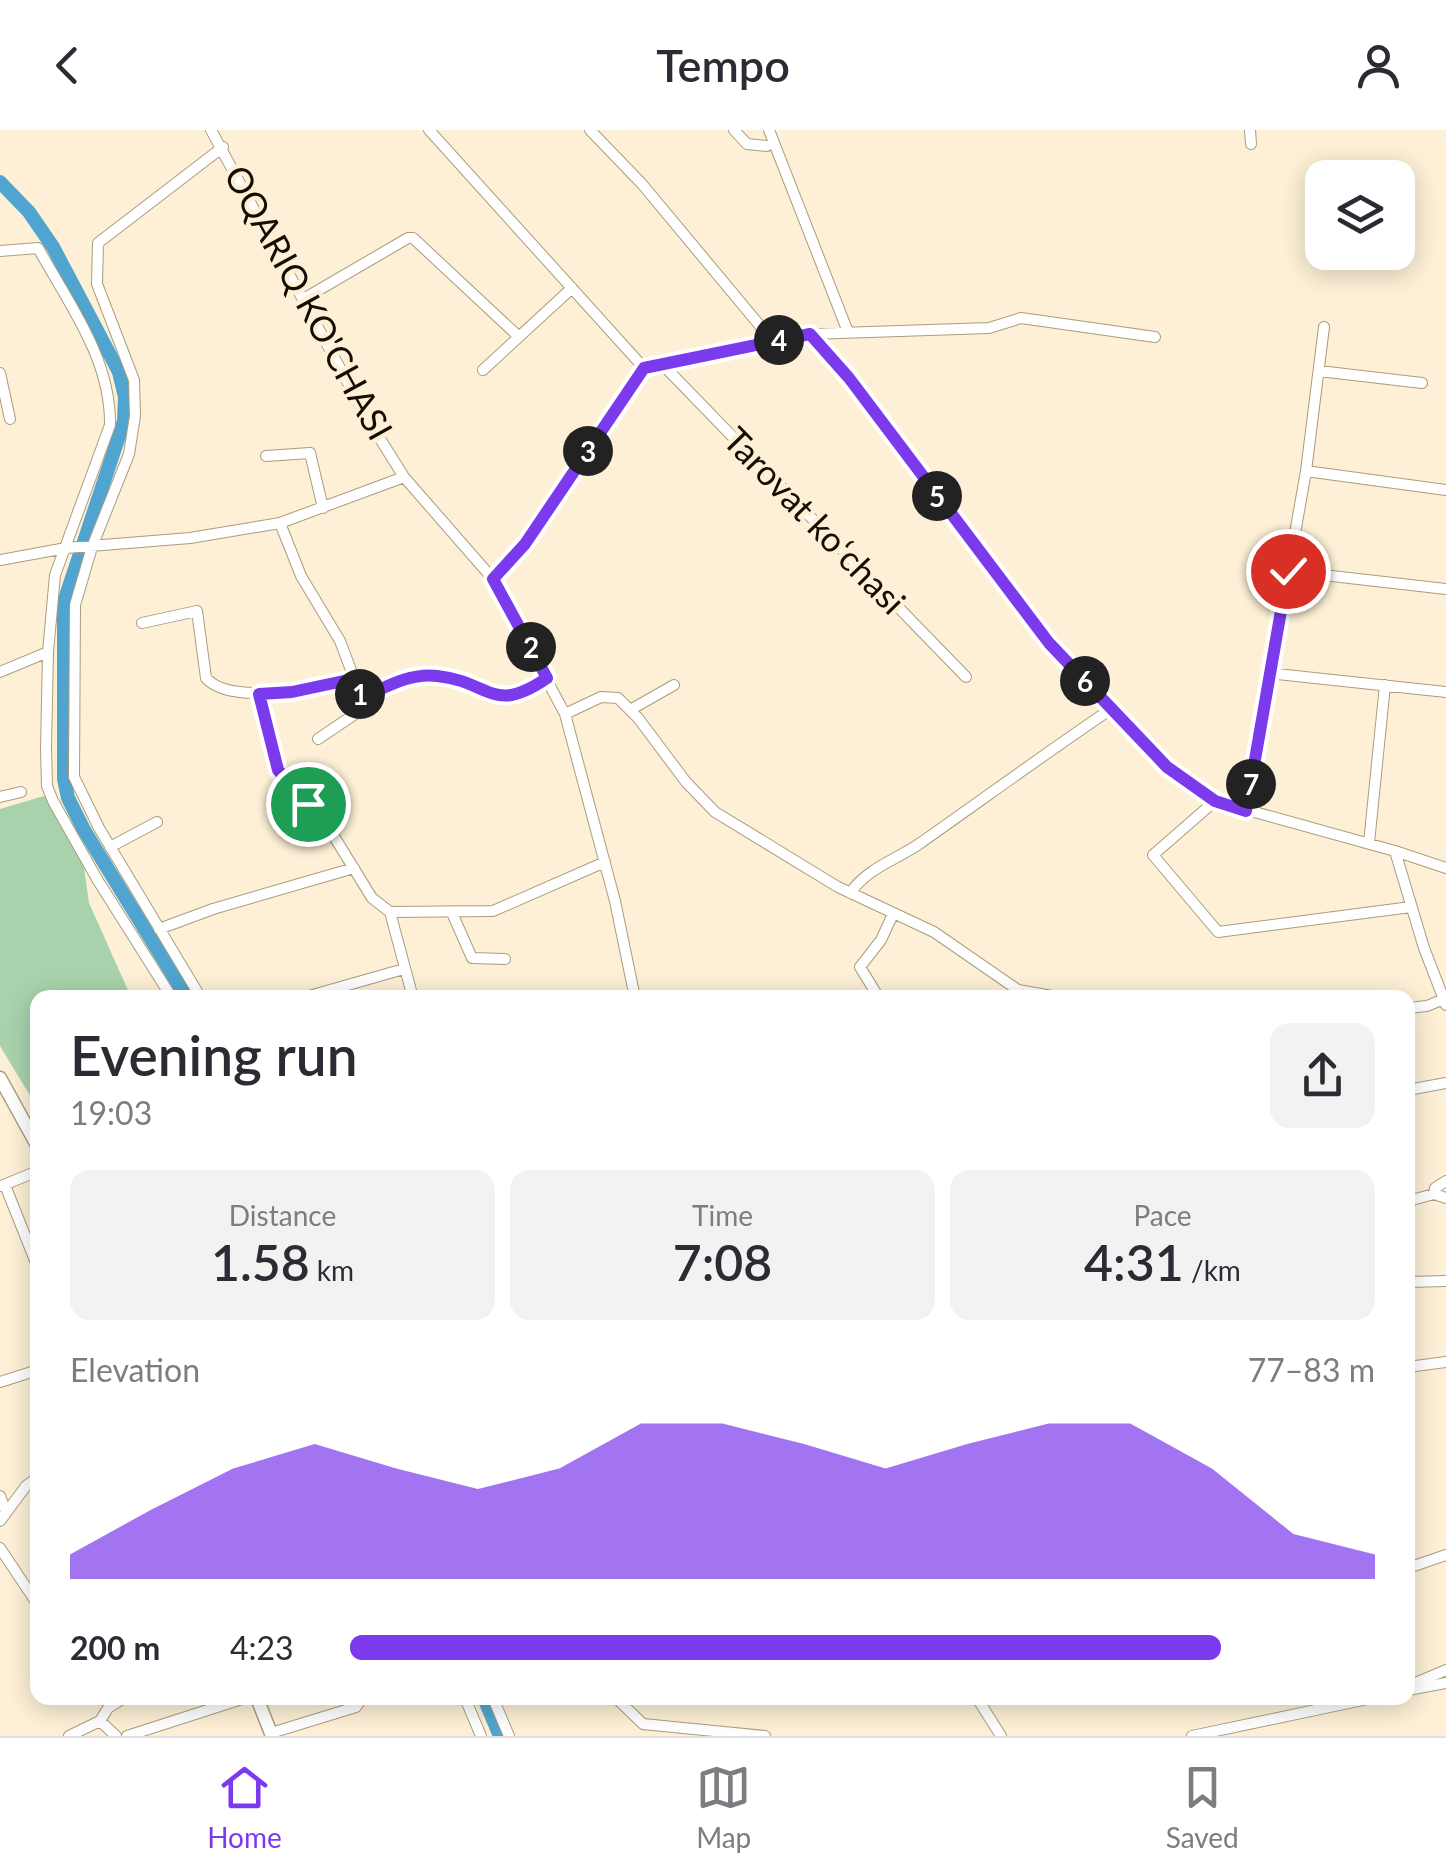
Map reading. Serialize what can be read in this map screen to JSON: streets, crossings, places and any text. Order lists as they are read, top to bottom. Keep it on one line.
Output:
{"streets":{"street":["OQARIQ KO'CHASI","Tarovat koʻchasi"]},"page":{"header":"Tempo","pins":["4","3","5","2","6","1","7"],"heading":["Evening run","19:03"],"stats":[["Distance","1.58 km"],["Time","7:08"],["Pace","4:31 /km"]],"chart":["Elevation","77–83 m"],"list":[{"name":"200 m","note":"4:23"}],"tabs":["Home","Map","Saved"]}}
